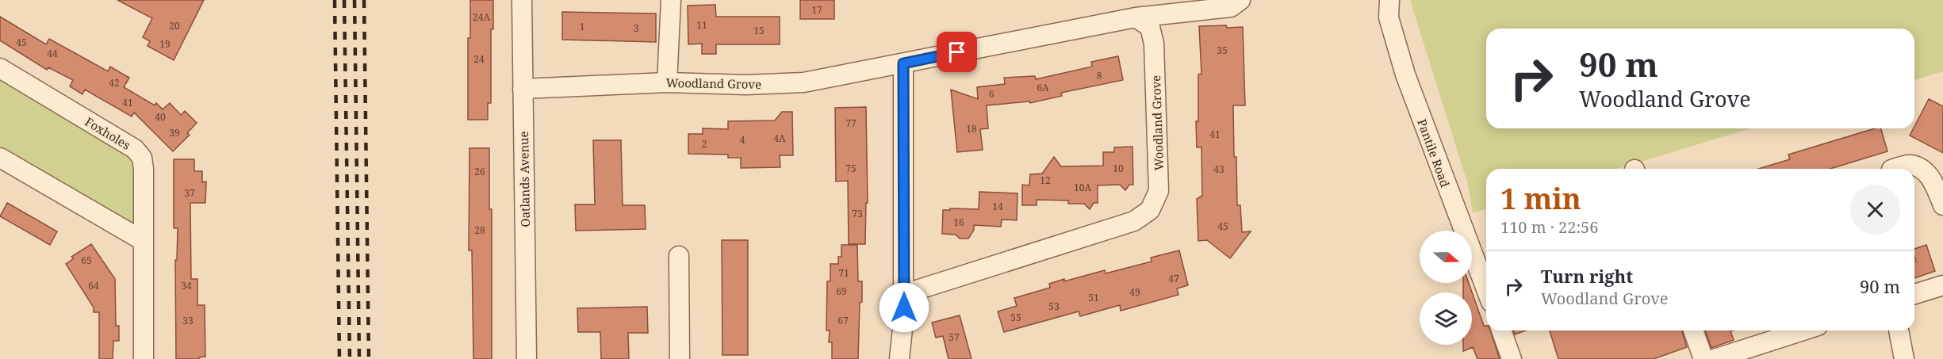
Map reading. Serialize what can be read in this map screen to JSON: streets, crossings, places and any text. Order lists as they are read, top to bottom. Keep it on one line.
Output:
{"streets":{"street":["Woodland Grove","Foxholes","Pantile Road","Oatlands Avenue"]},"crossings":[["Woodland Grove","Oatlands Avenue"]],"house_numbers":["17","24A","11","20","1","3","15","45","19","35","44","24","8","42","6A","6","41","40","77","18","39","41","4A","4","2","75","10","43","26","12","10A","37","14","73","16","45","28","65","71","47","64","34","69","49","51","53","55","33","67","57"],"north":"right","page":{"turn":["90 m","Woodland Grove"],"heading":["1 min","110 m · 22:56"],"list":[{"name":"Turn right","note":"Woodland Grove","value":"90 m"}]}}
